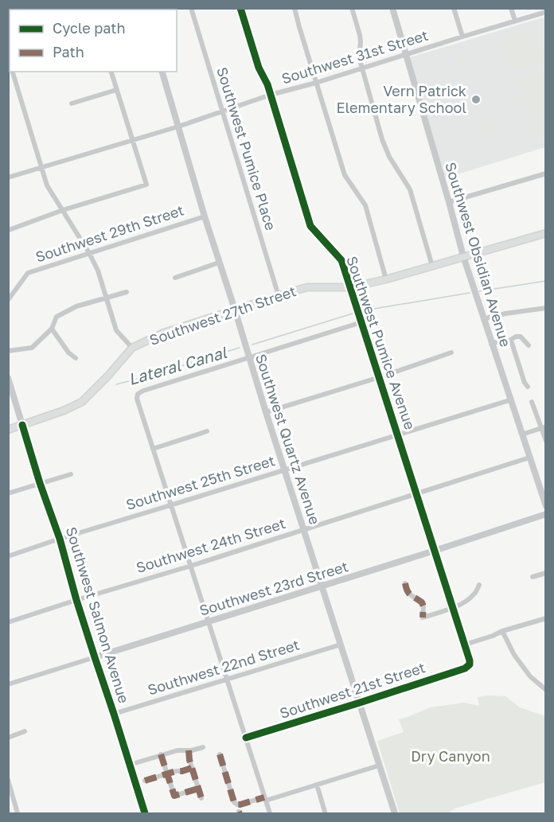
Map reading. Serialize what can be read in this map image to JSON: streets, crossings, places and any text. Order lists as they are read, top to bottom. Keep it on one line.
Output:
{"streets":{"main road":["Southwest 27th Street","Southwest Salmon Avenue"],"street":["Southwest 31st Street","Southwest Pumice Place","Southwest 29th Street","Southwest Obsidian Avenue","Southwest Pumice Avenue","Southwest Quartz Avenue","Southwest 25th Street","Southwest 24th Street","Southwest 23rd Street","Southwest 22nd Street","Southwest 21st Street"]},"crossings":[["Southwest 31st Street","Southwest Pumice Place"],["Southwest 31st Street","Southwest Obsidian Avenue"],["Southwest 31st Street","Southwest Pumice Avenue"],["Southwest 31st Street","Southwest Quartz Avenue"],["Southwest Pumice Place","Southwest 27th Street"],["Southwest 29th Street","Southwest Quartz Avenue"],["Southwest Obsidian Avenue","Southwest 27th Street"],["Southwest Obsidian Avenue","Southwest 25th Street"],["Southwest Obsidian Avenue","Southwest 24th Street"],["Southwest 27th Street","Southwest Pumice Avenue"],["Southwest 27th Street","Southwest Quartz Avenue"],["Southwest 27th Street","Southwest Salmon Avenue"],["Southwest Pumice Avenue","Southwest 25th Street"],["Southwest Pumice Avenue","Southwest 24th Street"],["Southwest Pumice Avenue","Southwest 23rd Street"],["Southwest Pumice Avenue","Southwest 21st Street"],["Southwest Quartz Avenue","Southwest 25th Street"],["Southwest Quartz Avenue","Southwest 24th Street"],["Southwest Quartz Avenue","Southwest 23rd Street"],["Southwest Quartz Avenue","Southwest 22nd Street"],["Southwest Quartz Avenue","Southwest 21st Street"],["Southwest 25th Street","Southwest Salmon Avenue"],["Southwest 24th Street","Southwest Salmon Avenue"],["Southwest 23rd Street","Southwest Salmon Avenue"],["Southwest Salmon Avenue","Southwest 22nd Street"]],"water":["Lateral Canal"],"parks":["Dry Canyon"],"places":["Vern Patrick Elementary School"],"legend":["Cycle path","Path"]}
